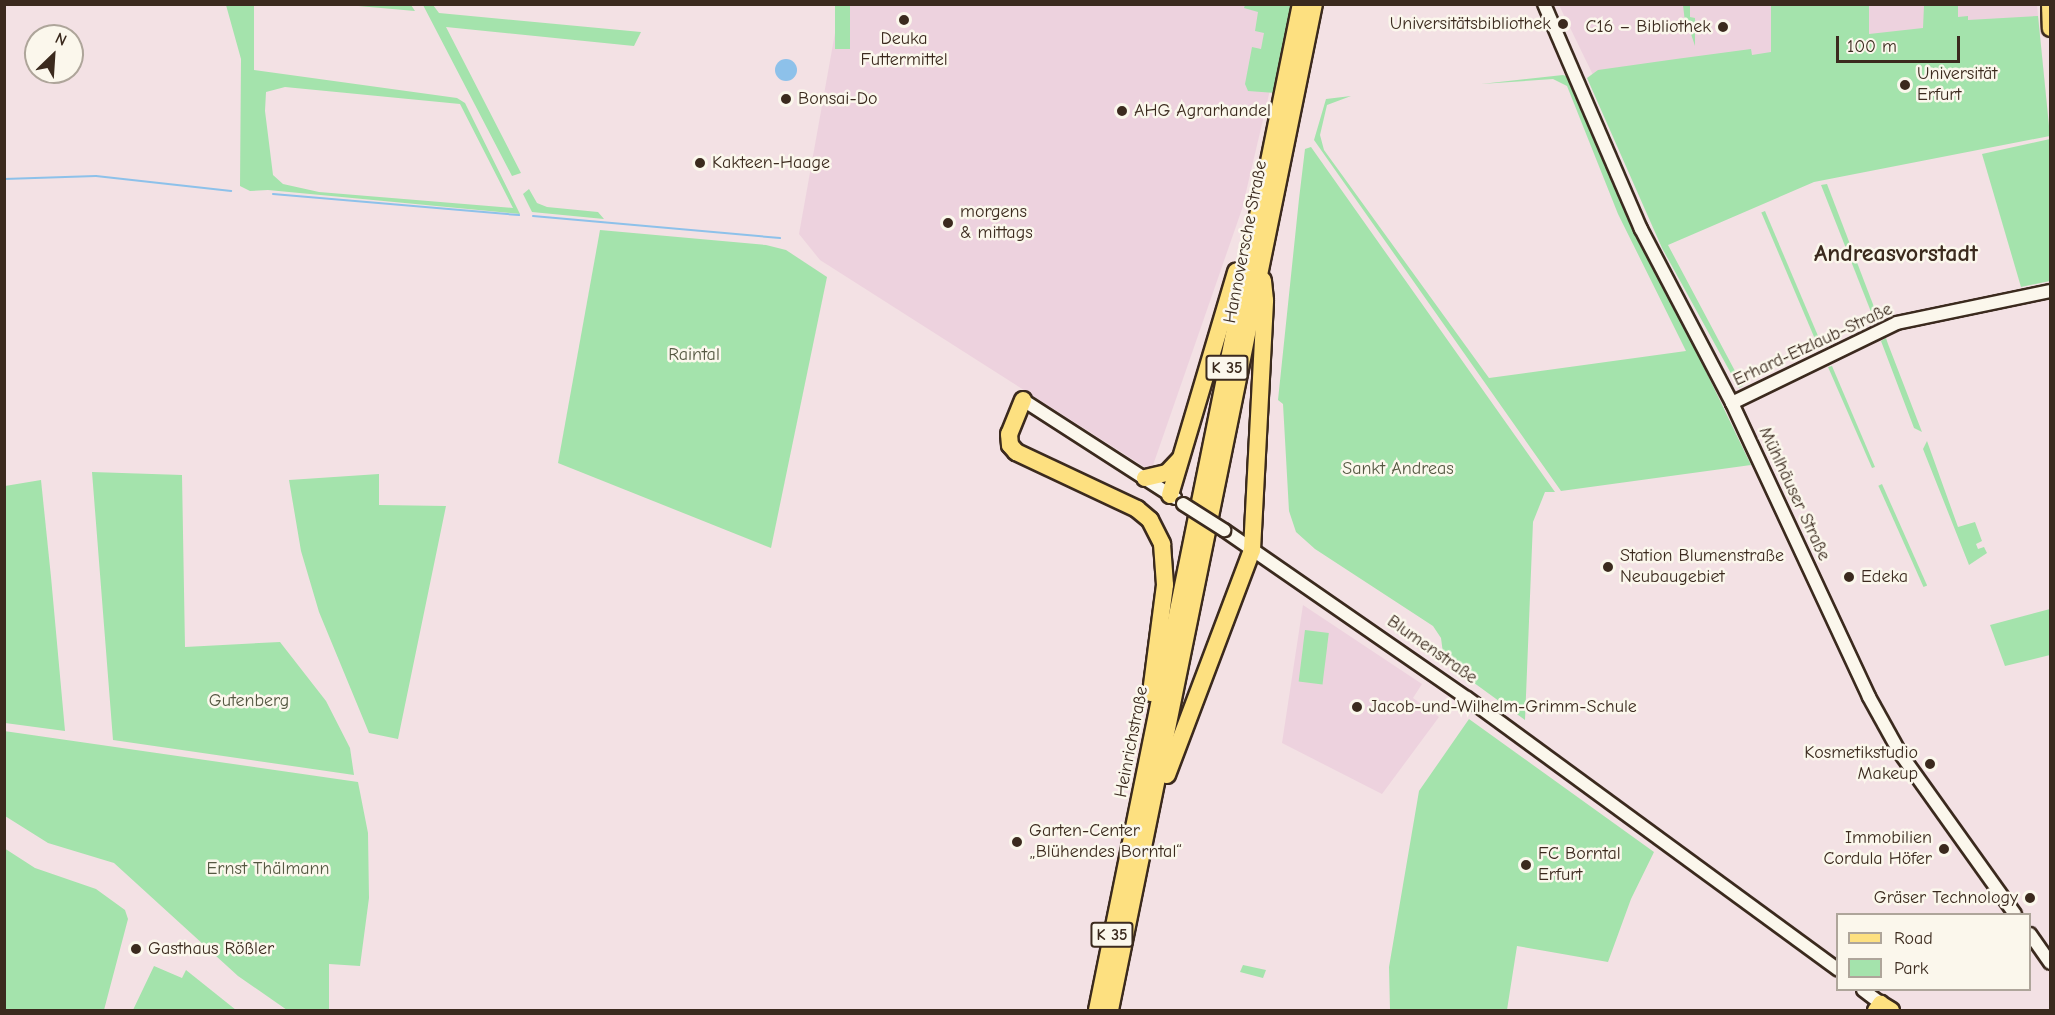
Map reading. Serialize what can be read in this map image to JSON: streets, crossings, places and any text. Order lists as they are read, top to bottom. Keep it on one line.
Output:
{"streets":{"highway":["Hannoversche Straße","K 35","Heinrichstraße"],"street":["Erhard-Etzlaub-Straße","Mühlhäuser Straße","Blumenstraße"]},"crossings":[["Hannoversche Straße","Blumenstraße"],["Hannoversche Straße","Heinrichstraße"],["Erhard-Etzlaub-Straße","Mühlhäuser Straße"],["Blumenstraße","Heinrichstraße"]],"districts":["Andreasvorstadt"],"parks":["Raintal","Sankt Andreas","Gutenberg","Ernst Thälmann"],"places":["Deuka Futtermittel","Universitätsbibliothek","C16 – Bibliothek","Universität Erfurt","Bonsai-Do","AHG Agrarhandel","Kakteen-Haage","morgens & mittags","Station Blumenstraße Neubaugebiet","Edeka","Jacob-und-Wilhelm-Grimm-Schule","Kosmetikstudio Makeup","Garten-Center „Blühendes Borntal“","Immobilien Cordula Höfer","FC Borntal Erfurt","Gräser Technology","Gasthaus Rößler"],"legend":["Road","Park"],"scale_bar":"100 m","north":"top right"}
